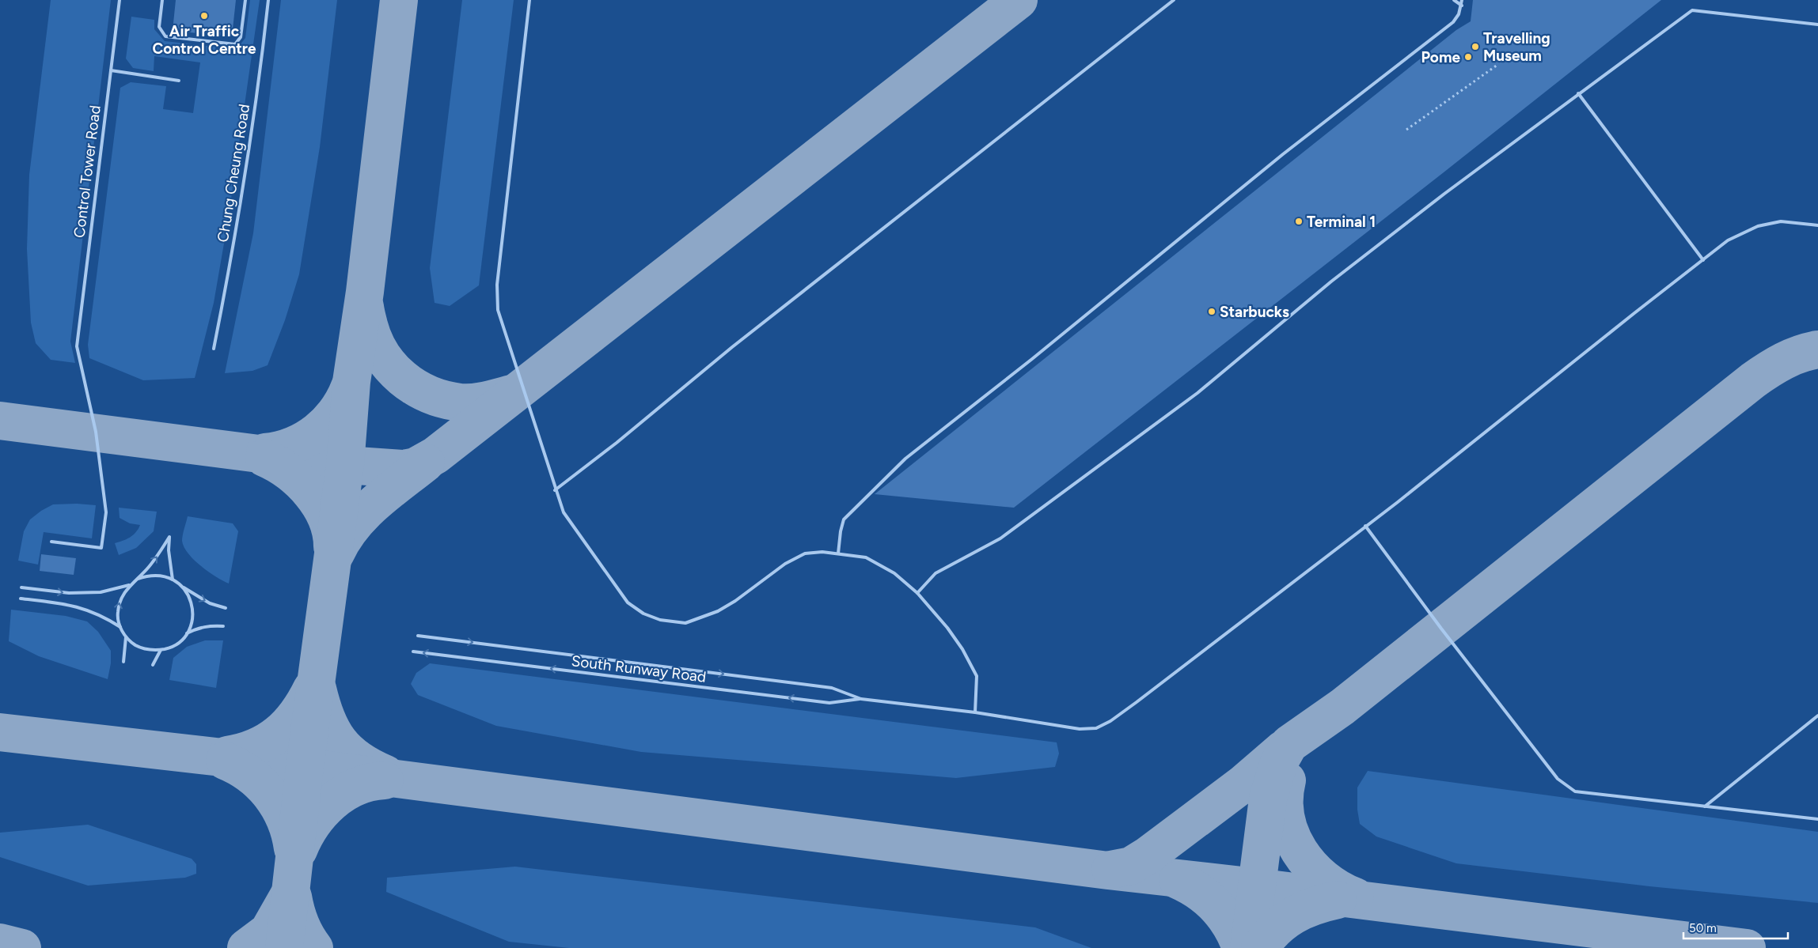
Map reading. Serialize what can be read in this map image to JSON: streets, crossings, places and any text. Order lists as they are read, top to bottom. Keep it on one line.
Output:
{"streets":{"lane":["Control Tower Road","Chung Cheung Road","South Runway Road"]},"places":["Air Traffic Control Centre","Travelling Museum","Pome","Terminal 1","Starbucks"],"scale_bar":"50 m"}
